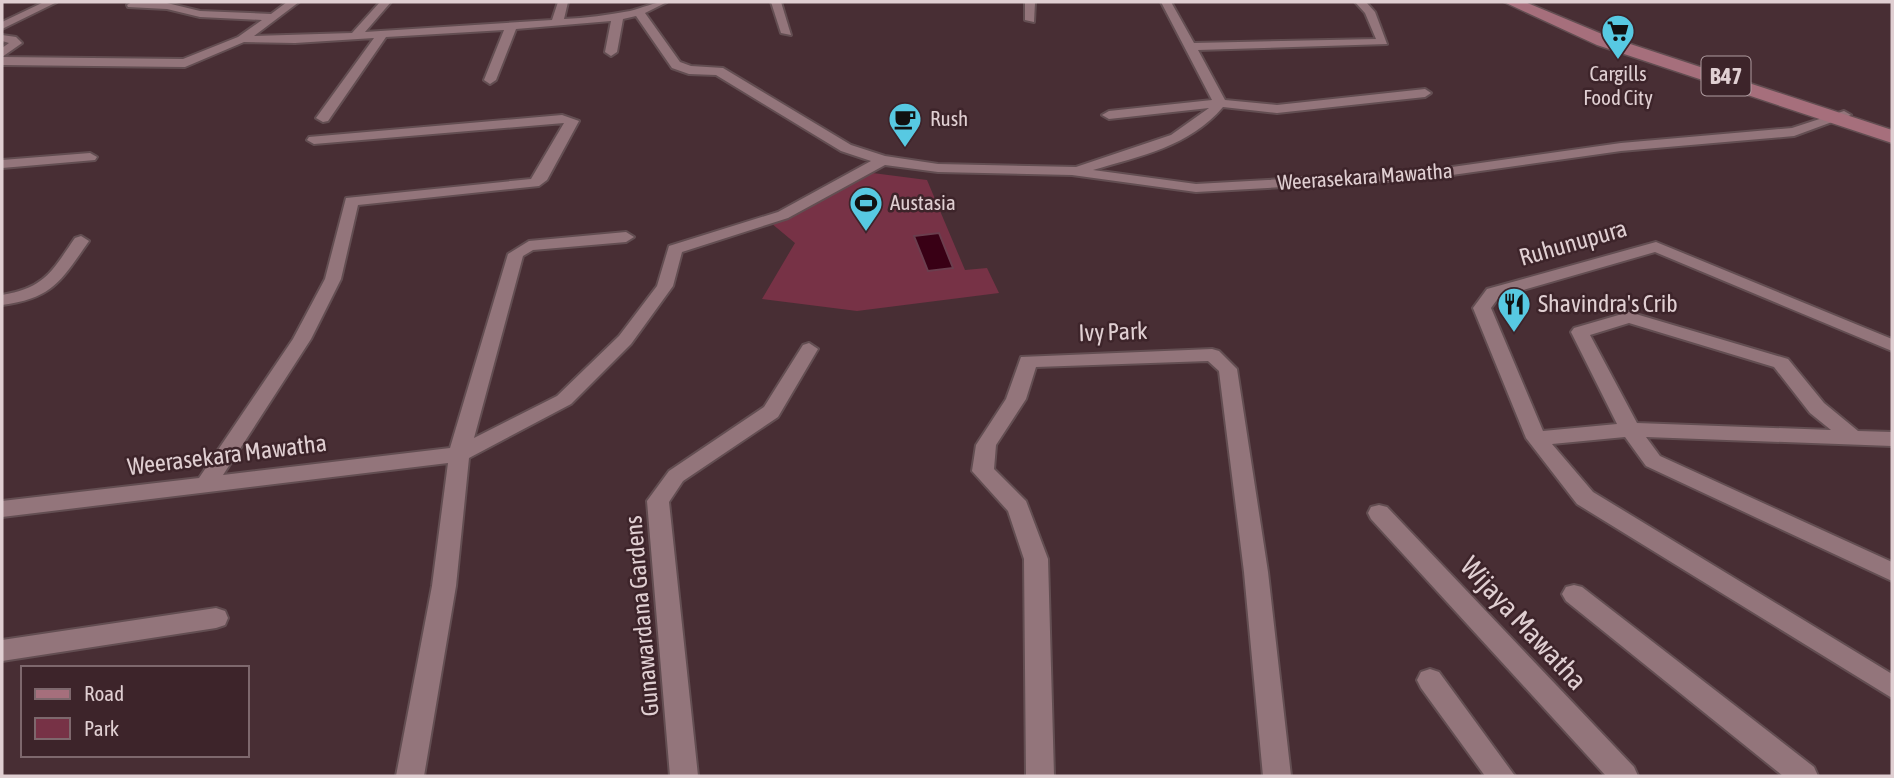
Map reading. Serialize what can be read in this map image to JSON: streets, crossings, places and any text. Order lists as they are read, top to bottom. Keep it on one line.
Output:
{"streets":{"main road":["B47"],"street":["Weerasekara Mawatha","Ruhunupura","Ivy Park","Gunawardana Gardens","Wijaya Mawatha"]},"crossings":[["B47","Weerasekara Mawatha"]],"places":{"supermarket":["Cargills Food City"],"cafe":["Rush"],"sports":["Austasia"],"restaurant":["Shavindra's Crib"]},"legend":["Road","Park"]}
